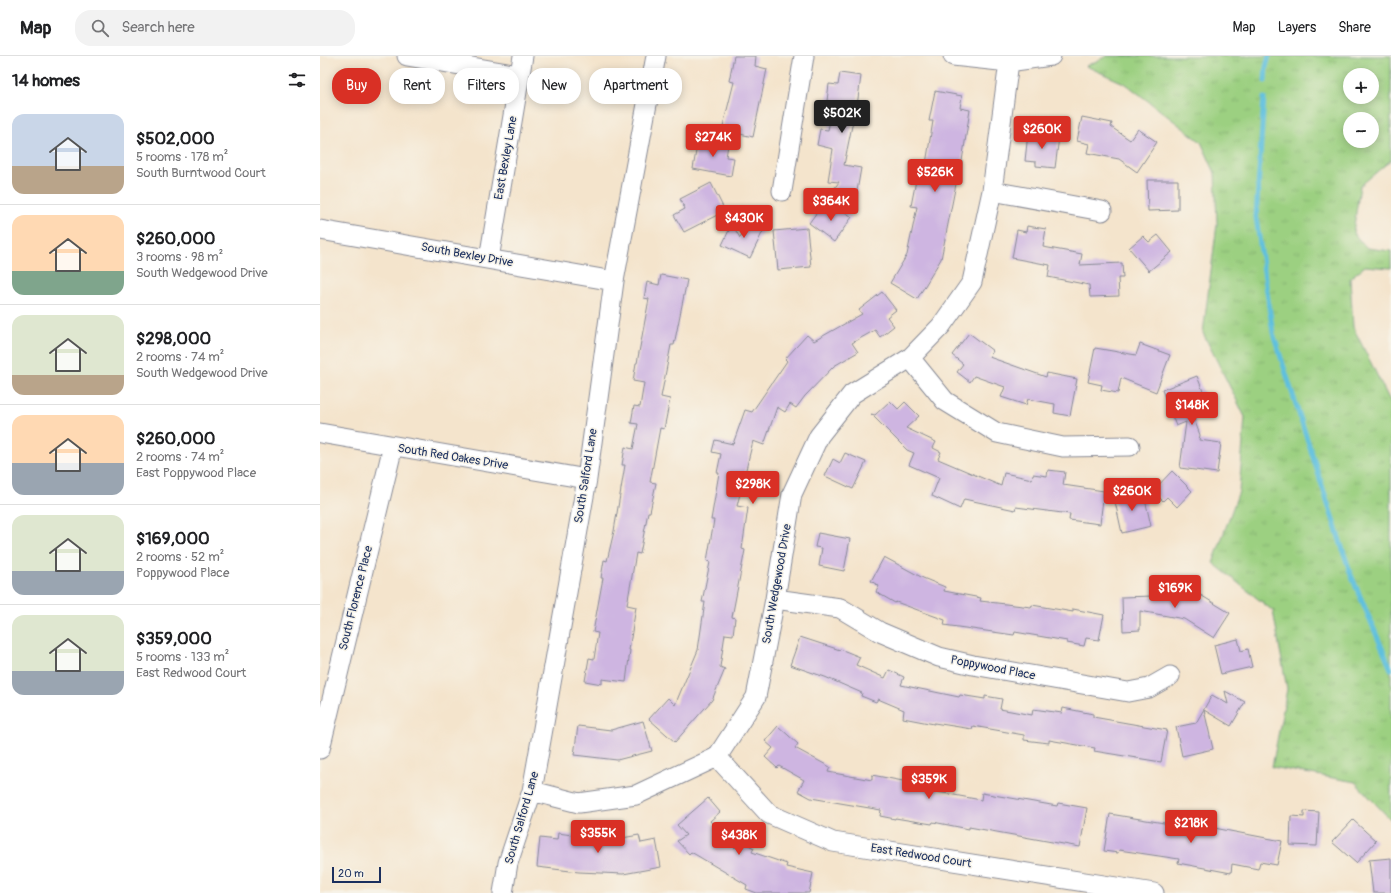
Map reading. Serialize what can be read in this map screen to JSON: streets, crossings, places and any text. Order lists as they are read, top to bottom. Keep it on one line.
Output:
{"streets":{"street":["East Bexley Lane","South Bexley Drive","South Red Oakes Drive","South Salford Lane","South Wedgewood Drive","South Florence Place","Poppywood Place","East Redwood Court"]},"crossings":[["East Bexley Lane","South Bexley Drive"],["South Bexley Drive","South Salford Lane"],["South Red Oakes Drive","South Salford Lane"],["South Red Oakes Drive","South Florence Place"],["South Wedgewood Drive","Poppywood Place"],["South Wedgewood Drive","East Redwood Court"]],"scale_bar":"20 m","page":{"header":"Map","search":"Search here","nav":["Map","Layers","Share"],"heading":"14 homes","map_buttons":["+","−"],"chip":["Buy","Rent","Filters","New","Apartment"],"price":["$502K","$260K","$274K","$526K","$364K","$430K","$148K","$298K","$260K","$169K","$359K","$218K","$355K","$438K"],"list":[{"name":"$502,000","note":"5 rooms · 178 m² · South Burntwood Court"},{"name":"$260,000","note":"3 rooms · 98 m² · South Wedgewood Drive"},{"name":"$298,000","note":"2 rooms · 74 m² · South Wedgewood Drive"},{"name":"$260,000","note":"2 rooms · 74 m² · East Poppywood Place"},{"name":"$169,000","note":"2 rooms · 52 m² · Poppywood Place"},{"name":"$359,000","note":"5 rooms · 133 m² · East Redwood Court"}],"scale":"20 m"}}
